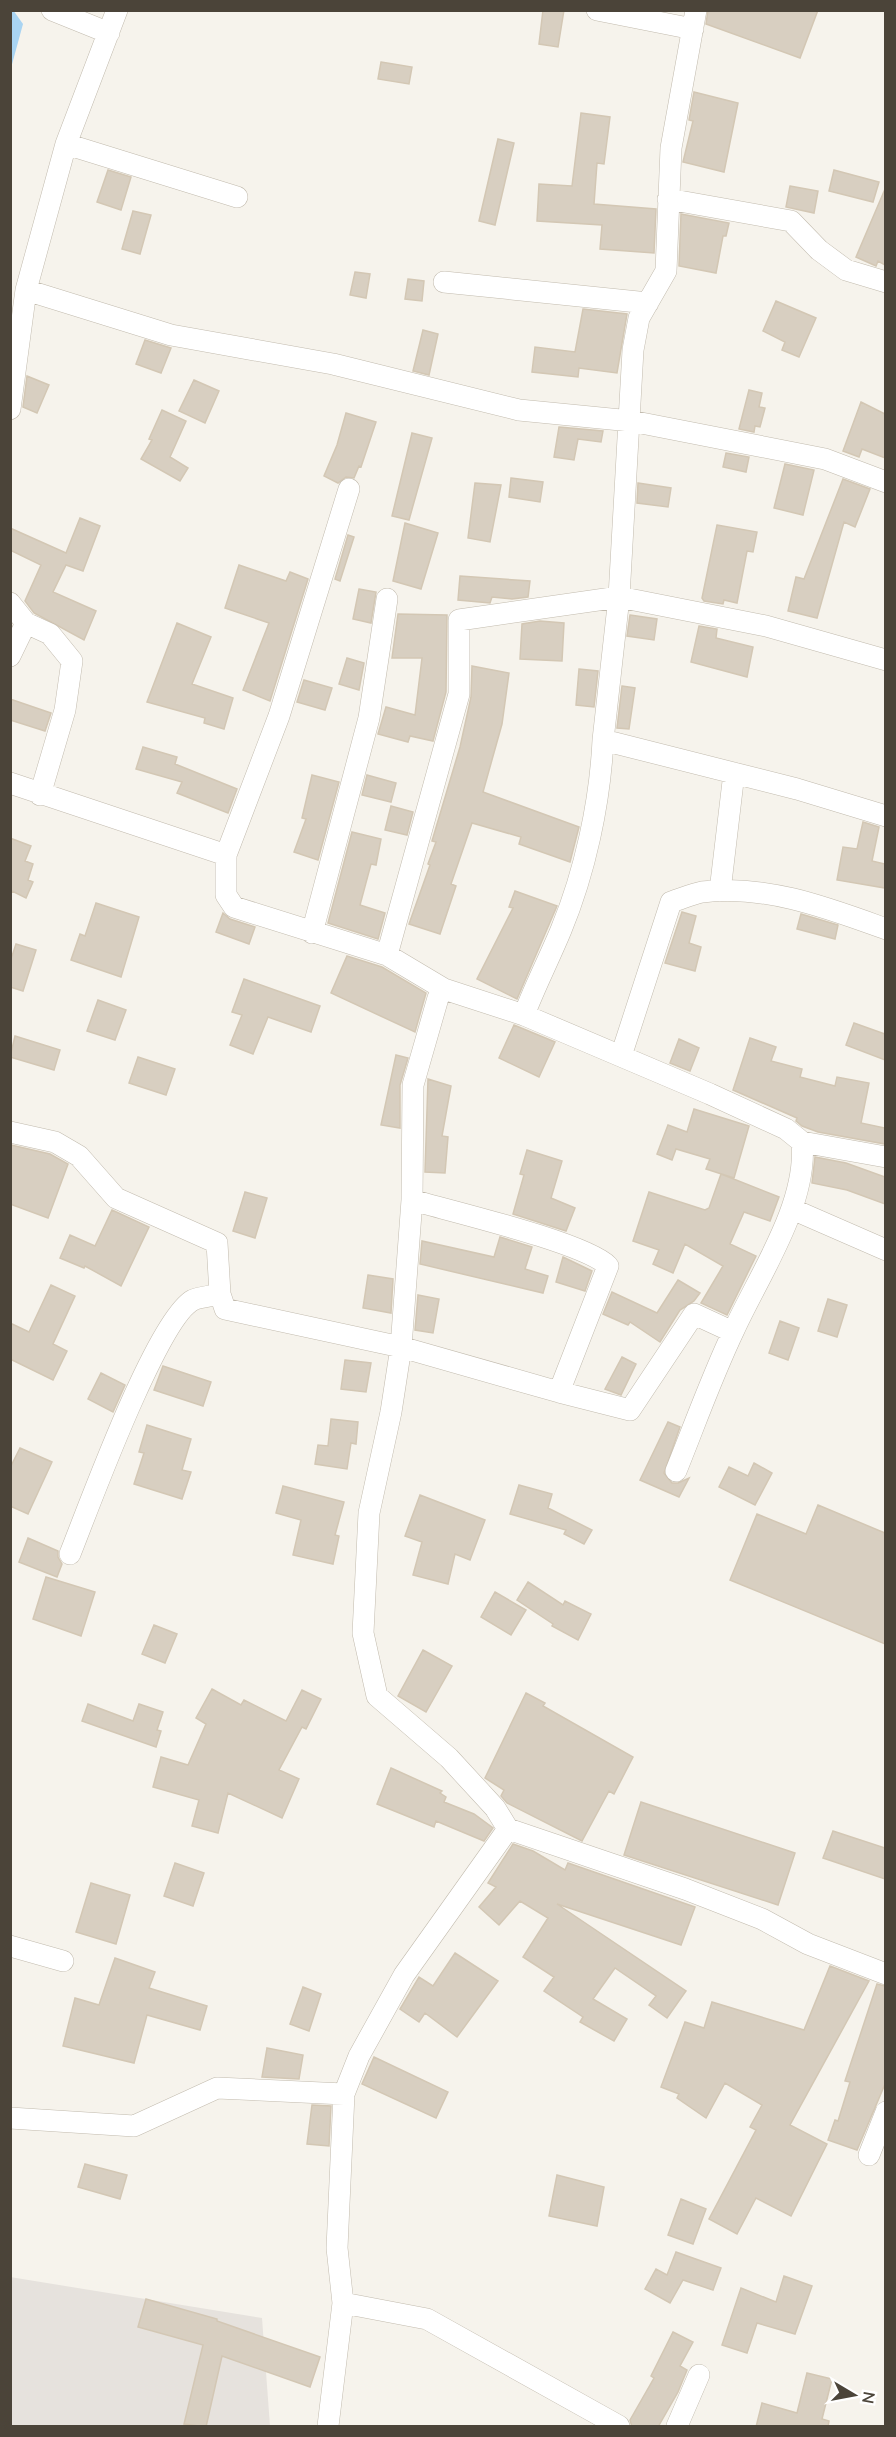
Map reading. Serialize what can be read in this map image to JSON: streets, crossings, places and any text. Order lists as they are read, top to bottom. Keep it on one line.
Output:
{"north":"right"}
